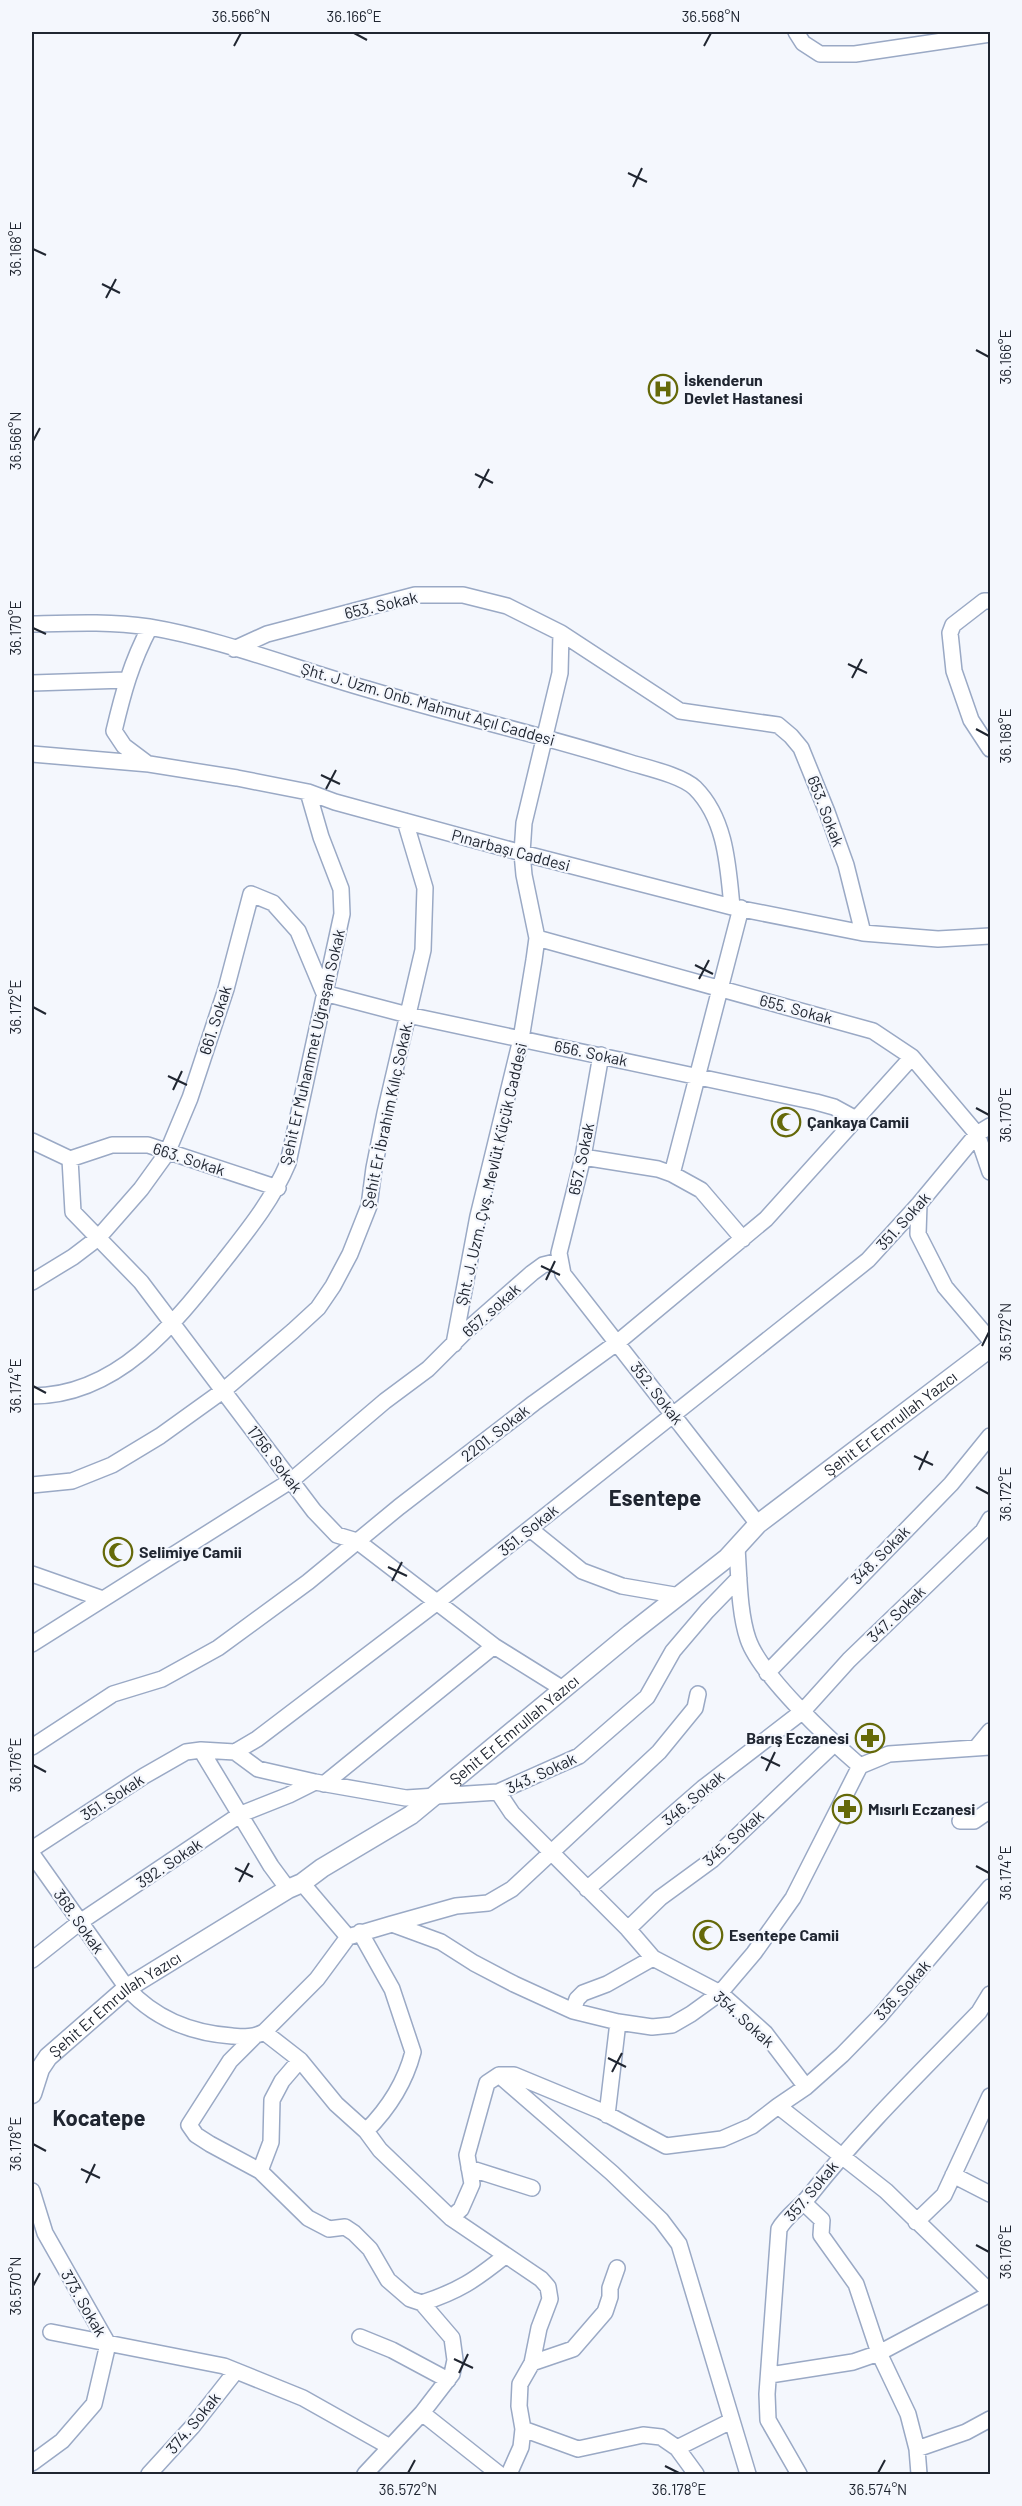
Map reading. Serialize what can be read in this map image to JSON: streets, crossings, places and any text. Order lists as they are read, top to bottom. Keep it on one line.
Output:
{"streets":{"street":["653. Sokak","Şht. J. Uzm. Onb. Mahmut Açıl Caddesi","Pınarbaşı Caddesi","655. Sokak","661. Sokak","Şehit Er Muhammet Uğraşan Sokak","656. Sokak","Şehit Er İbrahim Kılıç Sokak.","663. Sokak","657. Sokak","Şht. J. Uzm. Çvş. Mevlüt Küçük Caddesi","351. Sokak","657. sokak","352. Sokak","Şehit Er Emrullah Yazıcı","2201. Sokak","1756. Sokak","348. Sokak","347. Sokak","343. Sokak","346. Sokak","345. Sokak","392. Sokak","368. Sokak","336. Sokak","354. Sokak","357. Sokak","373. Sokak","374. Sokak"]},"crossings":[["653. Sokak","Şht. J. Uzm. Onb. Mahmut Açıl Caddesi"],["653. Sokak","Pınarbaşı Caddesi"],["653. Sokak","Şht. J. Uzm. Çvş. Mevlüt Küçük Caddesi"],["Şht. J. Uzm. Onb. Mahmut Açıl Caddesi","Pınarbaşı Caddesi"],["Şht. J. Uzm. Onb. Mahmut Açıl Caddesi","655. Sokak"],["Şht. J. Uzm. Onb. Mahmut Açıl Caddesi","656. Sokak"],["Şht. J. Uzm. Onb. Mahmut Açıl Caddesi","Şht. J. Uzm. Çvş. Mevlüt Küçük Caddesi"],["Pınarbaşı Caddesi","Şehit Er Muhammet Uğraşan Sokak"],["Pınarbaşı Caddesi","Şehit Er İbrahim Kılıç Sokak."],["Pınarbaşı Caddesi","Şht. J. Uzm. Çvş. Mevlüt Küçük Caddesi"],["655. Sokak","Şht. J. Uzm. Çvş. Mevlüt Küçük Caddesi"],["655. Sokak","351. Sokak"],["655. Sokak","2201. Sokak"],["661. Sokak","Şehit Er Muhammet Uğraşan Sokak"],["661. Sokak","656. Sokak"],["661. Sokak","663. Sokak"],["661. Sokak","1756. Sokak"],["Şehit Er Muhammet Uğraşan Sokak","656. Sokak"],["Şehit Er Muhammet Uğraşan Sokak","663. Sokak"],["Şehit Er Muhammet Uğraşan Sokak","1756. Sokak"],["656. Sokak","Şehit Er İbrahim Kılıç Sokak."],["656. Sokak","657. Sokak"],["656. Sokak","Şht. J. Uzm. Çvş. Mevlüt Küçük Caddesi"],["656. Sokak","2201. Sokak"],["Şehit Er İbrahim Kılıç Sokak.","1756. Sokak"],["663. Sokak","1756. Sokak"],["657. Sokak","657. sokak"],["657. Sokak","352. Sokak"],["Şht. J. Uzm. Çvş. Mevlüt Küçük Caddesi","657. sokak"],["351. Sokak","352. Sokak"],["351. Sokak","1756. Sokak"],["351. Sokak","343. Sokak"],["657. sokak","352. Sokak"],["352. Sokak","Şehit Er Emrullah Yazıcı"],["352. Sokak","2201. Sokak"],["Şehit Er Emrullah Yazıcı","1756. Sokak"],["Şehit Er Emrullah Yazıcı","343. Sokak"],["Şehit Er Emrullah Yazıcı","368. Sokak"],["2201. Sokak","1756. Sokak"],["1756. Sokak","392. Sokak"],["347. Sokak","346. Sokak"],["343. Sokak","392. Sokak"],["343. Sokak","354. Sokak"],["346. Sokak","354. Sokak"],["345. Sokak","354. Sokak"],["392. Sokak","368. Sokak"],["336. Sokak","354. Sokak"]],"districts":["Esentepe","Kocatepe"],"places":{"hospital":["İskenderun Devlet Hastanesi"],"mosque":["Çankaya Camii","Selimiye Camii","Esentepe Camii"],"pharmacy":["Barış Eczanesi","Mısırlı Eczanesi"]},"coordinates":["36.566°N","36.166°E","36.568°N","36.168°E","36.170°E","36.172°E","36.572°N","36.174°E","36.176°E","36.178°E","36.570°N","36.574°N"]}
